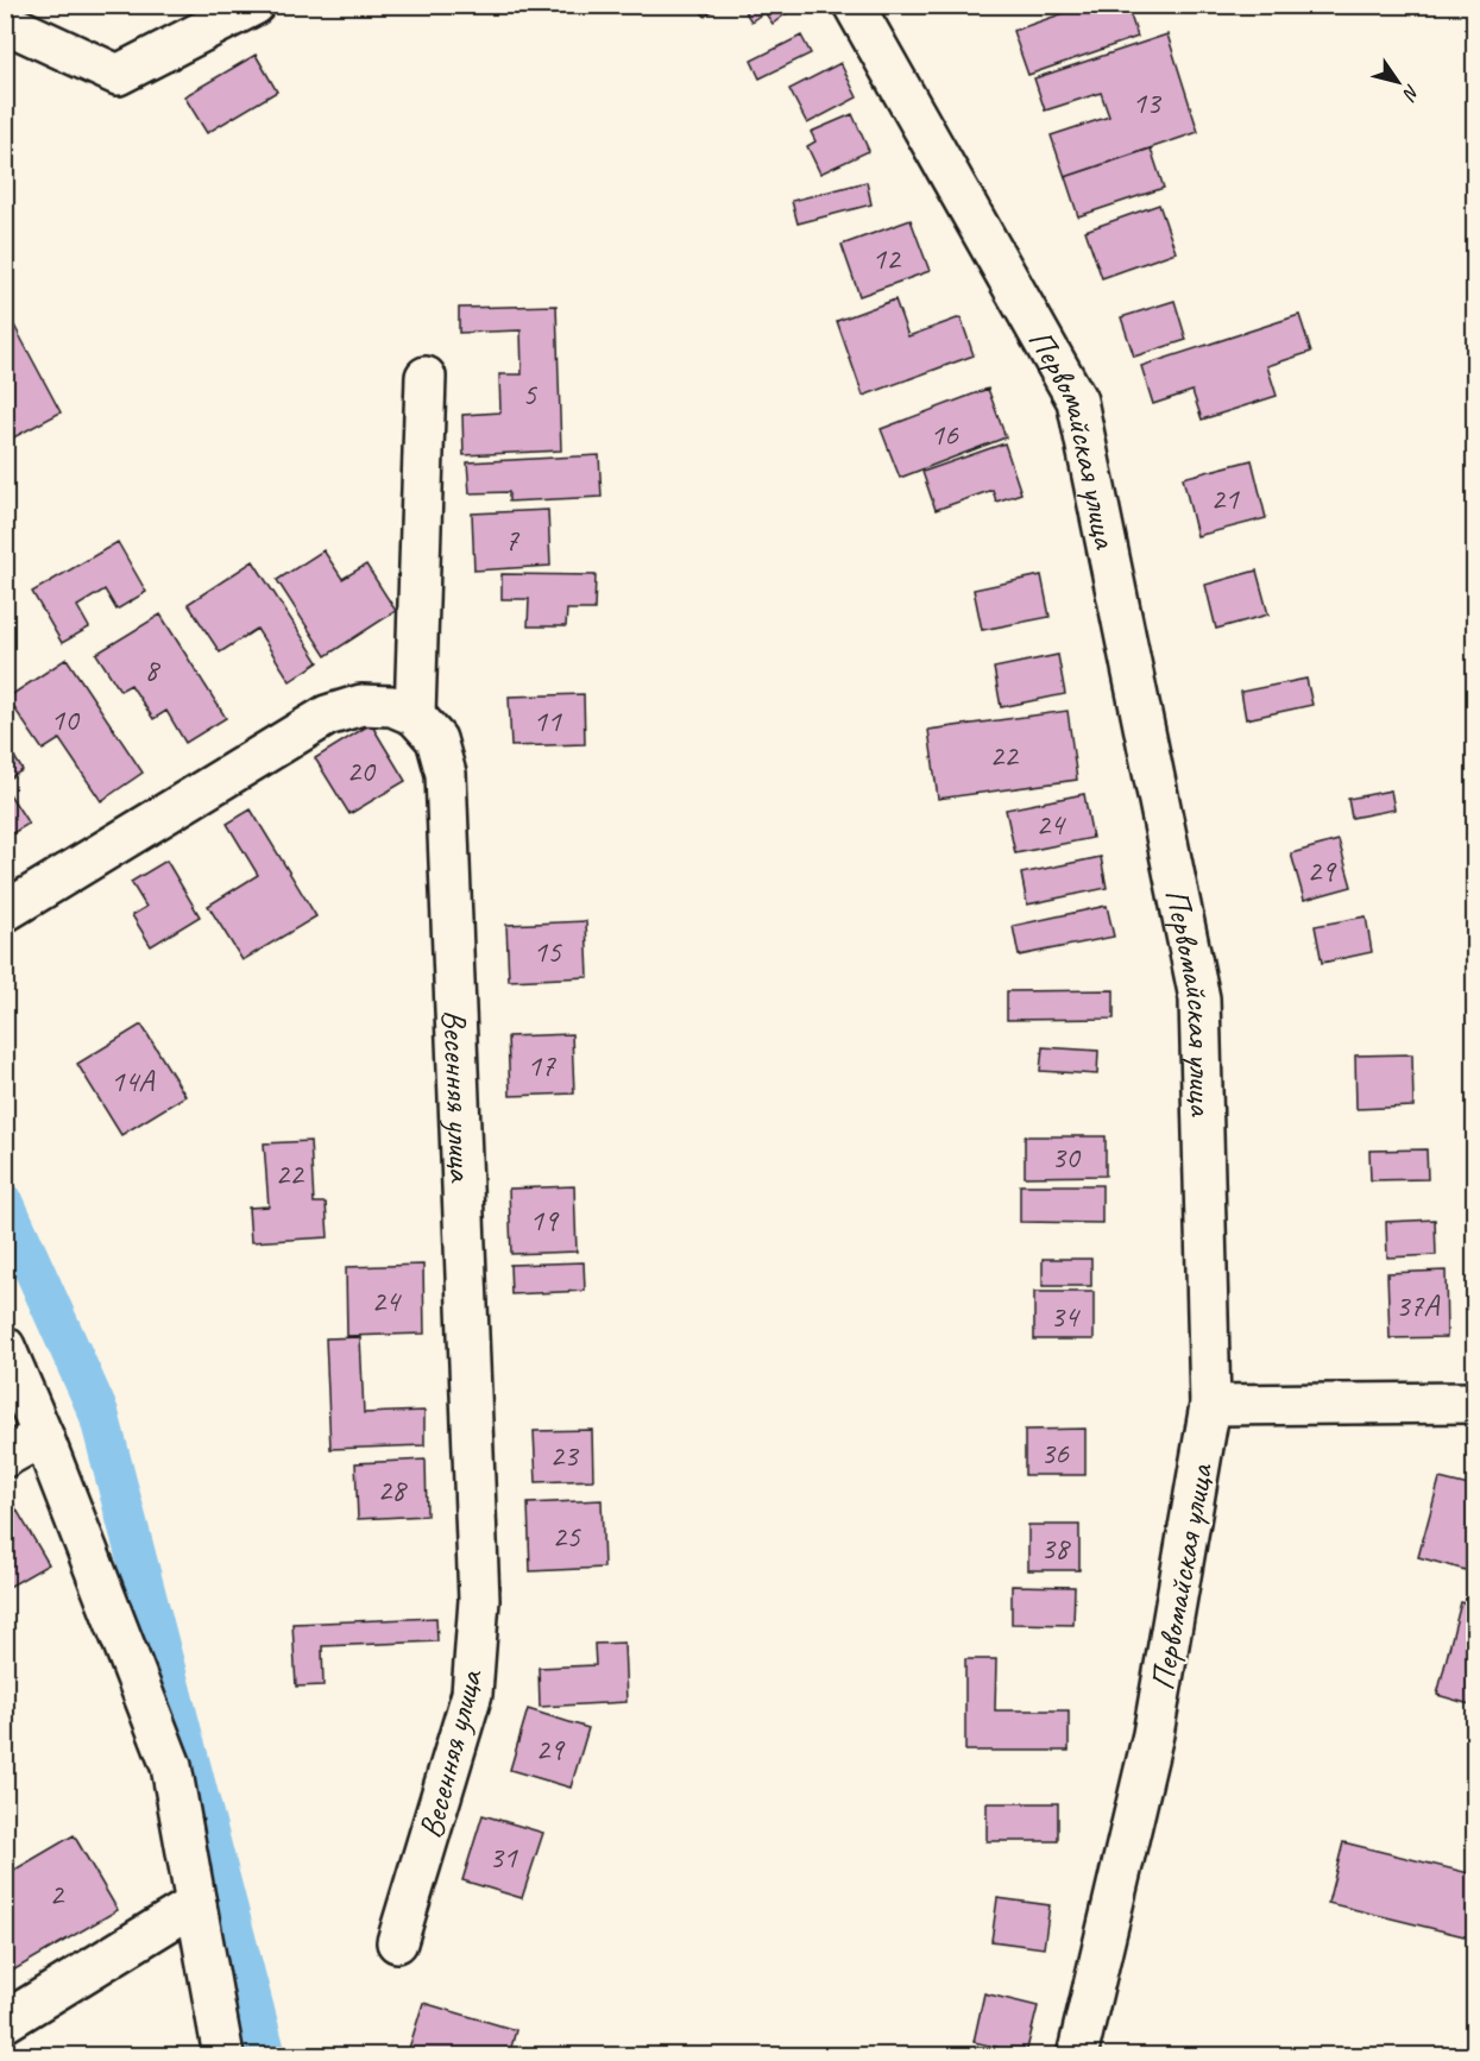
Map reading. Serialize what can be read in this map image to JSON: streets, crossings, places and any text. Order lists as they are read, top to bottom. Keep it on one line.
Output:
{"streets":{"street":["Первомайская улица","Весенняя улица"]},"house_numbers":["13","12","5","16","21","7","8","10","11","22","20","24","29","15","17","14А","30","22","19","24","37А","34","36","23","28","25","38","29","31","2"],"north":"bottom right"}
